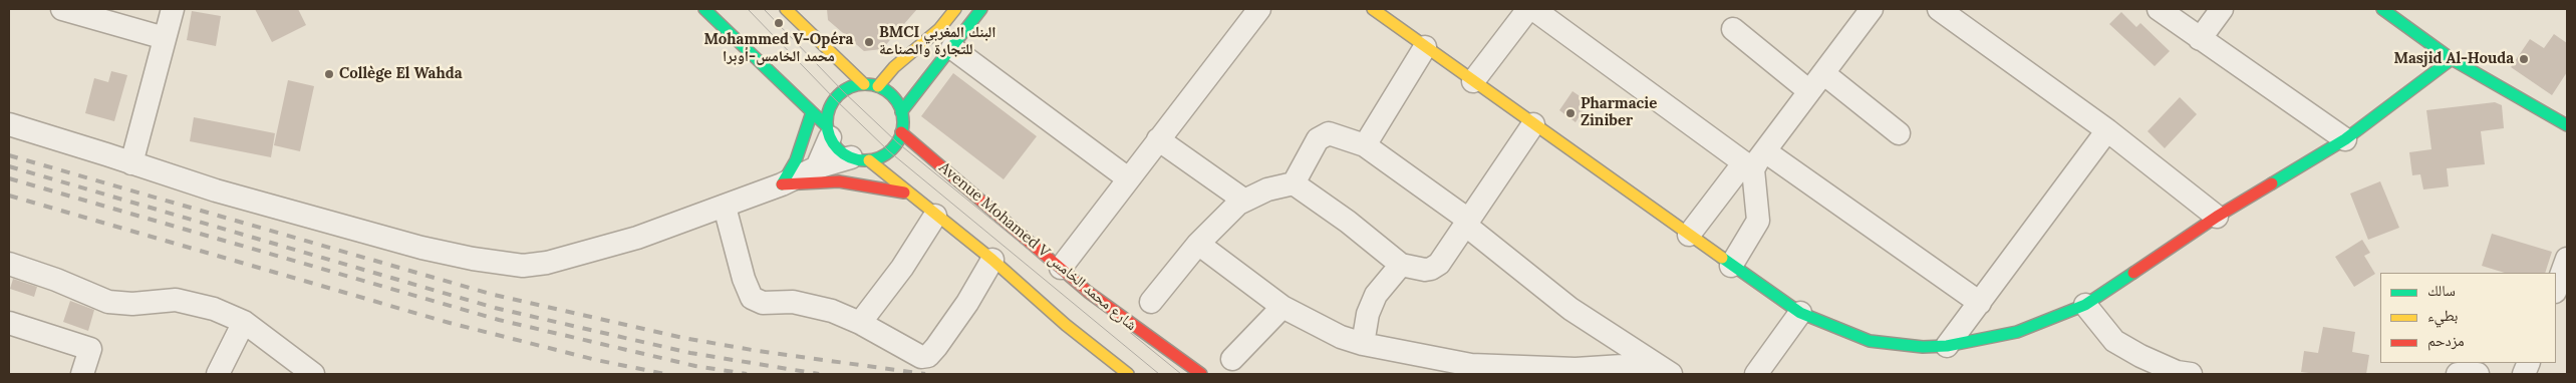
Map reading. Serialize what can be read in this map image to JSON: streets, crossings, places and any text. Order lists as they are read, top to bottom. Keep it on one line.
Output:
{"streets":{"street":["Avenue Mohamed V شارع محمد الخامس"]},"places":["Mohammed V-Opéra محمد الخامس-أوبرا","BMCI البنك المغربي للتجارة والصناعة","Masjid Al-Houda","Collège El Wahda","Pharmacie Ziniber"],"legend":["سالك","بطيء","مزدحم"]}
